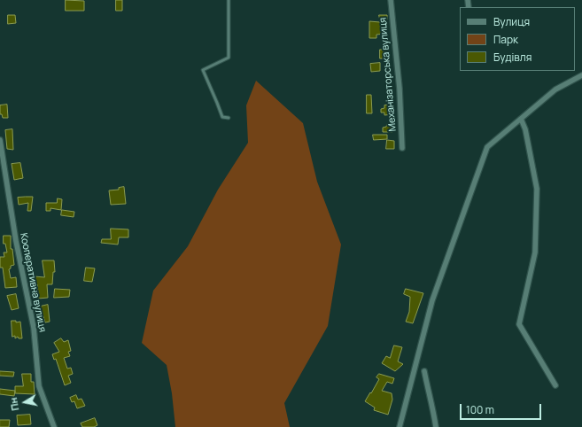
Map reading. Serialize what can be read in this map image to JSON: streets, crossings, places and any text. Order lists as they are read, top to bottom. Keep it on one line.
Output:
{"streets":{"street":["Механізаторська вулиця","Кооперативна вулиця"]},"legend":["Вулиця","Парк","Будівля"],"scale_bar":"100 m","north":"left"}
